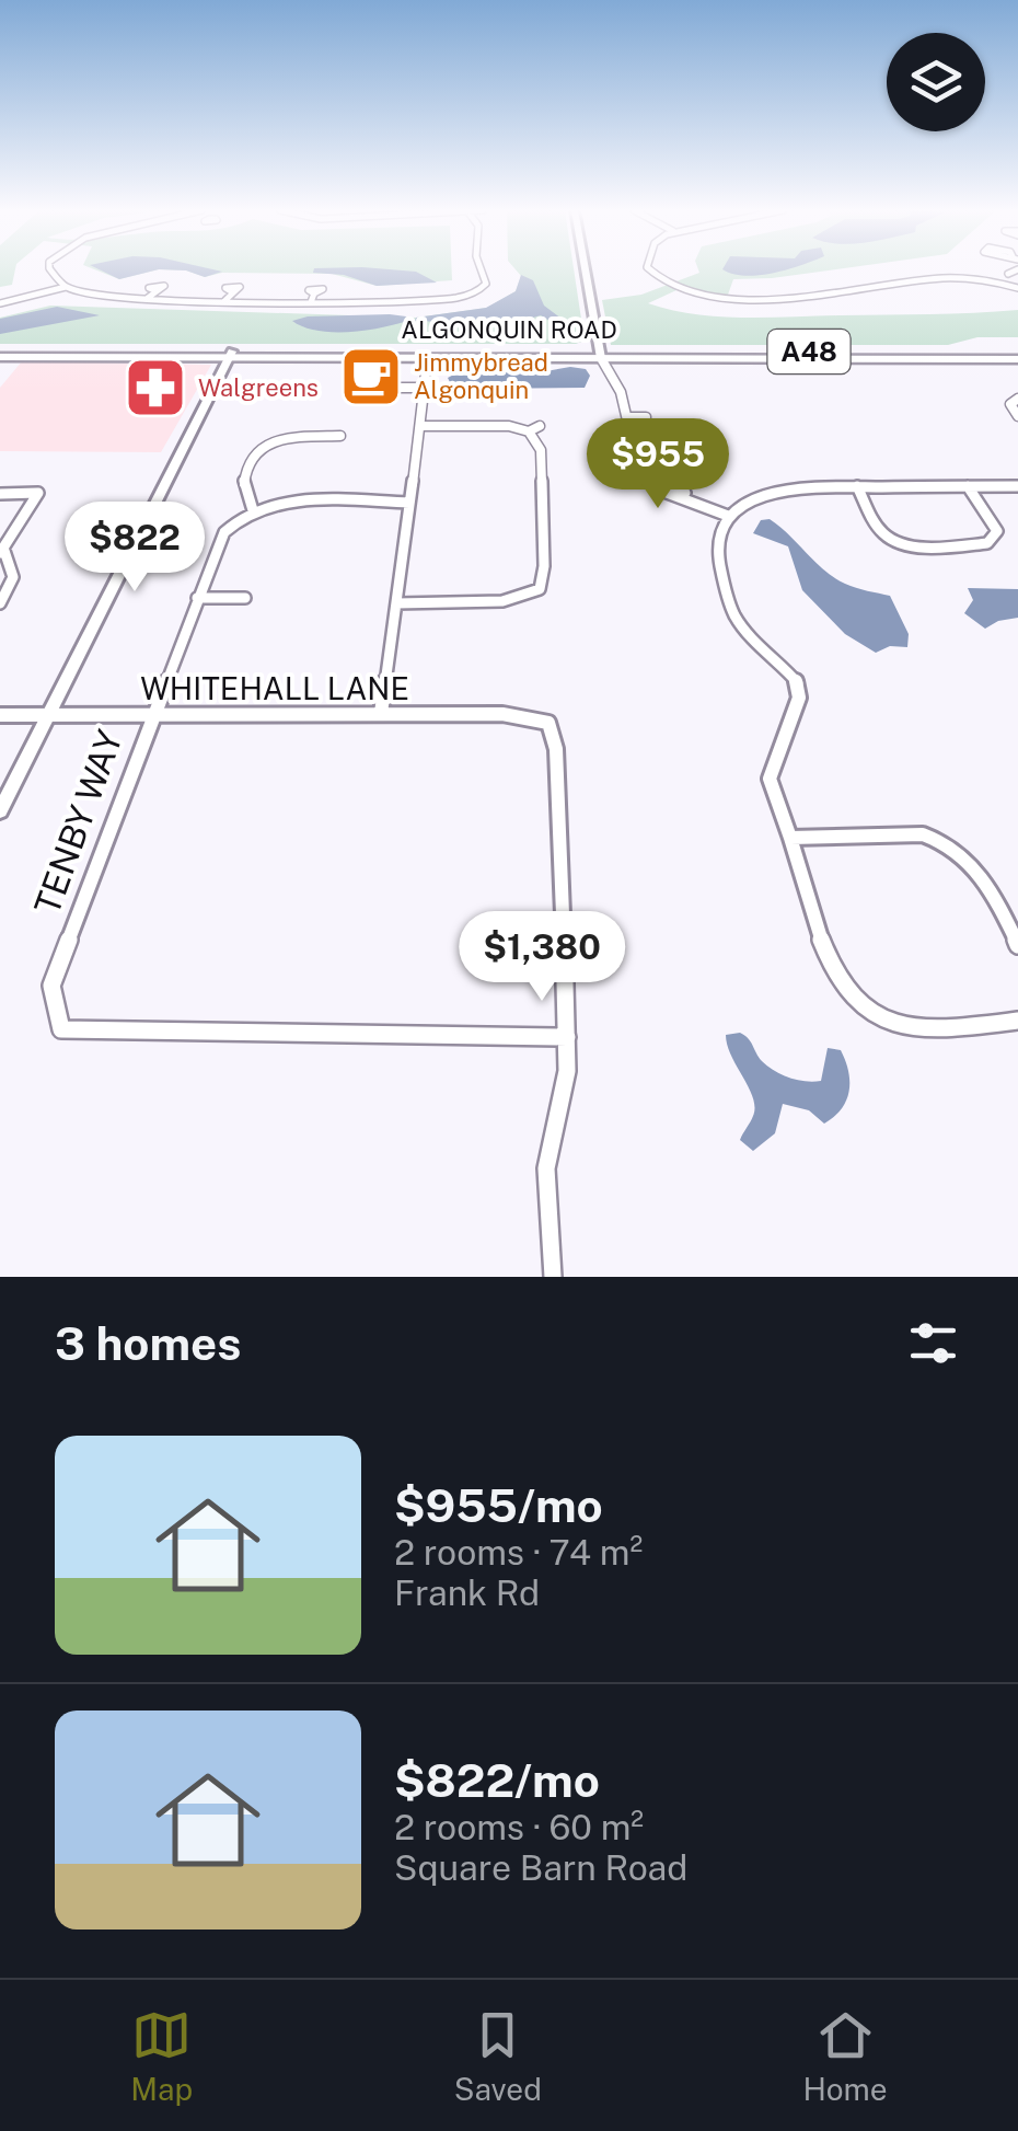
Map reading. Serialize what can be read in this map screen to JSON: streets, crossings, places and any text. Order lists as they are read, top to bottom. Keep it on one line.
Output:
{"streets":{"main road":["ALGONQUIN ROAD","A48"],"street":["WHITEHALL LANE","TENBY WAY"]},"crossings":[["ALGONQUIN ROAD","A48"],["WHITEHALL LANE","TENBY WAY"]],"places":{"cafe":["Jimmybread Algonquin"],"pharmacy":["Walgreens"]},"page":{"price":["$955","$822","$1,380"],"heading":"3 homes","list":[{"name":"$955/mo","note":"2 rooms · 74 m² · Frank Rd"},{"name":"$822/mo","note":"2 rooms · 60 m² · Square Barn Road"}],"tabs":["Map","Saved","Home"]}}
